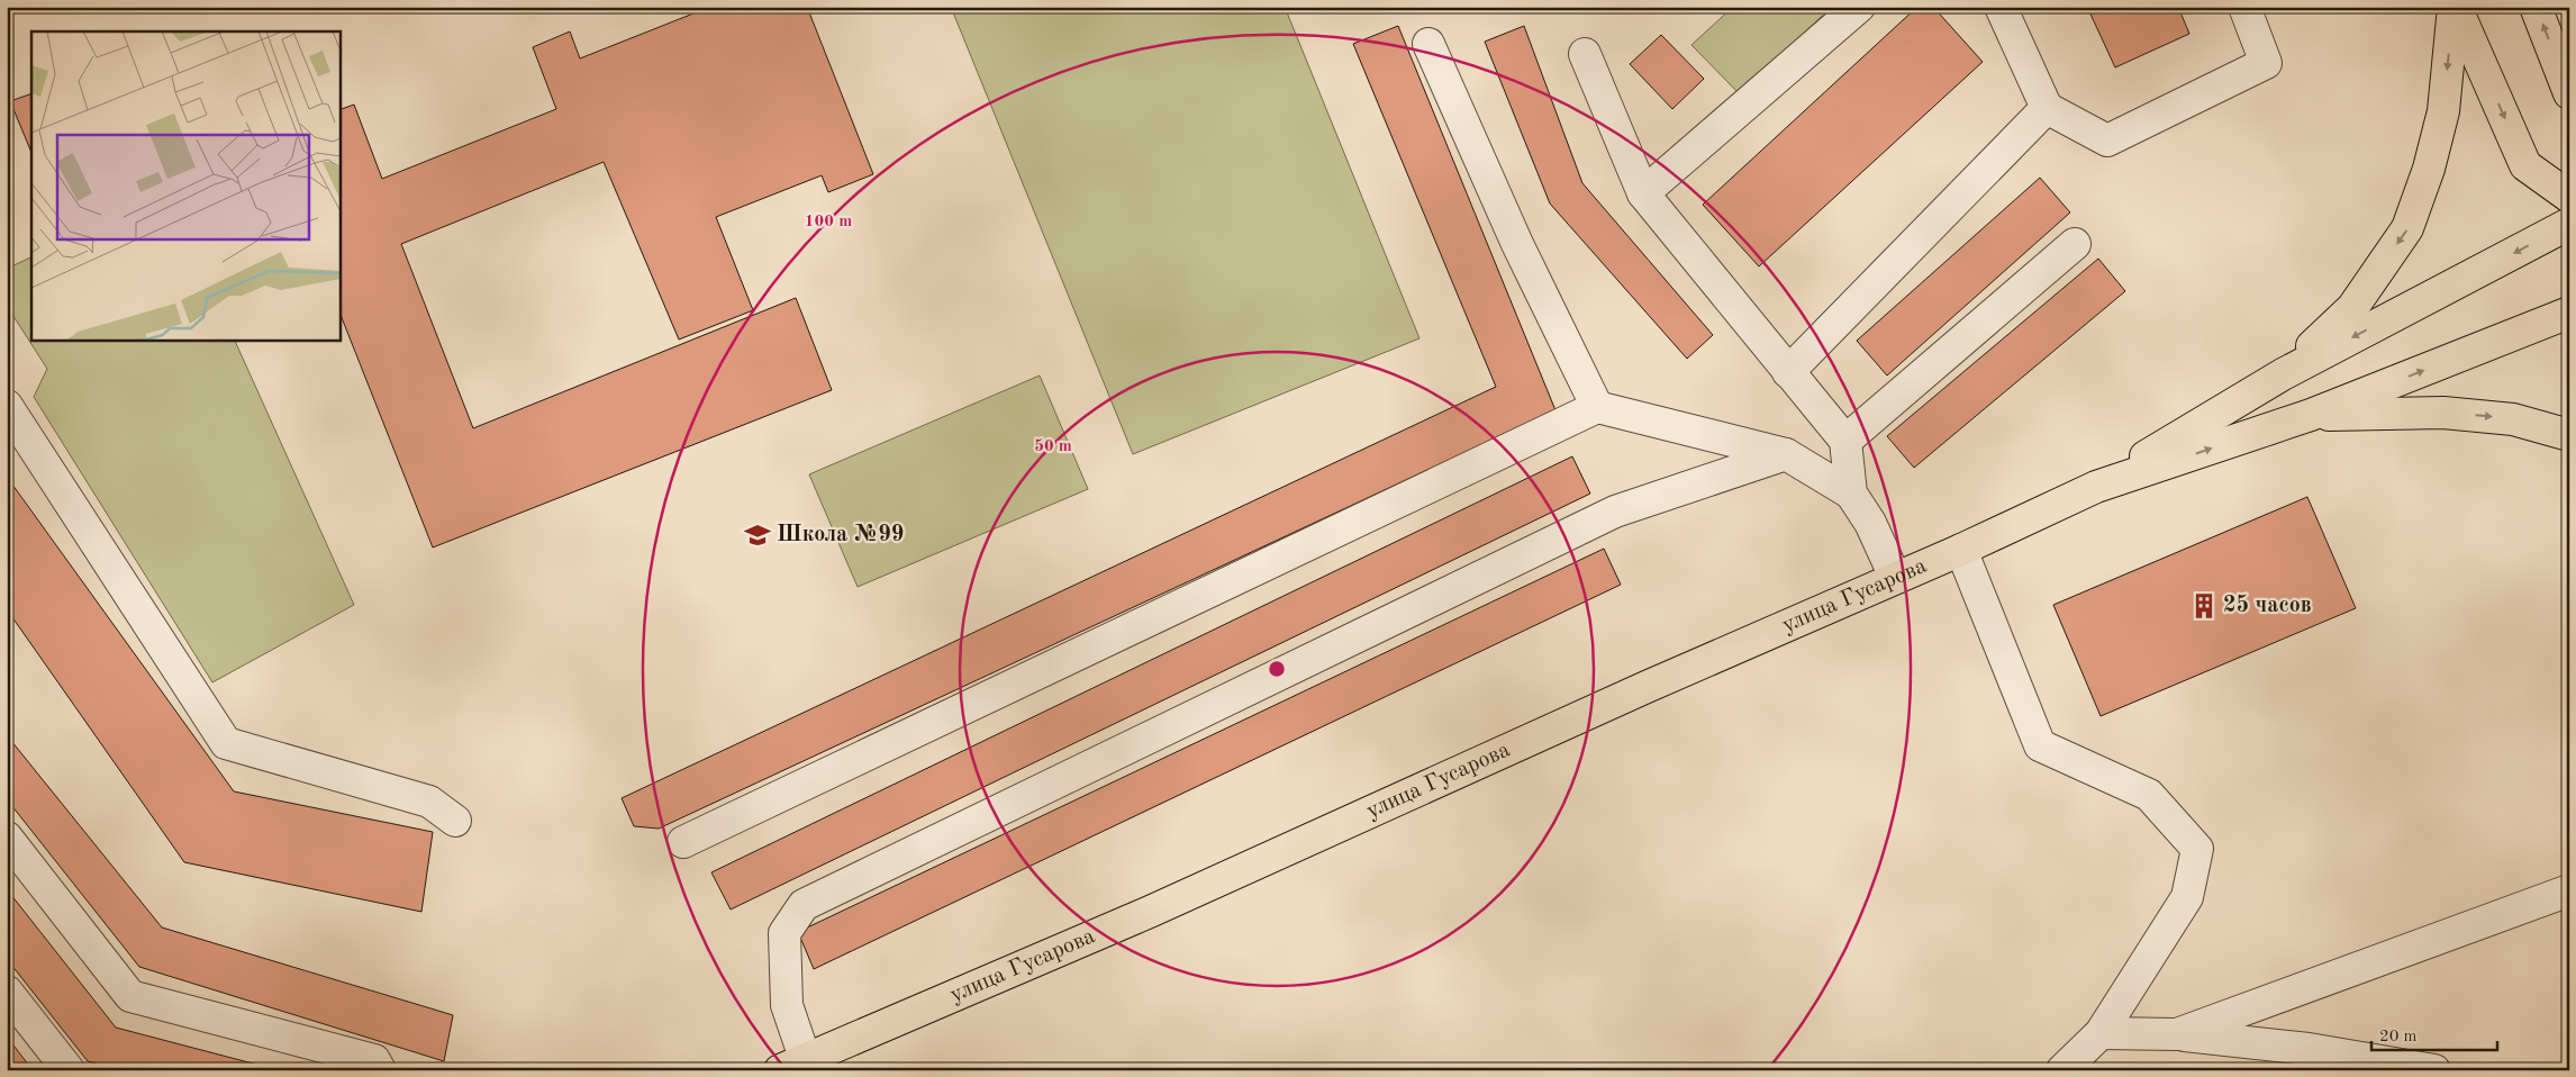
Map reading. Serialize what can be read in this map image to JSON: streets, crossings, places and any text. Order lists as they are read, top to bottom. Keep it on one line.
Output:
{"streets":{"main road":["улица Гусарова"]},"places":{"school or university":["Школа №99"],"building":["25 часов"]},"scale_bar":"20 m","rings":["100 m","50 m"]}
